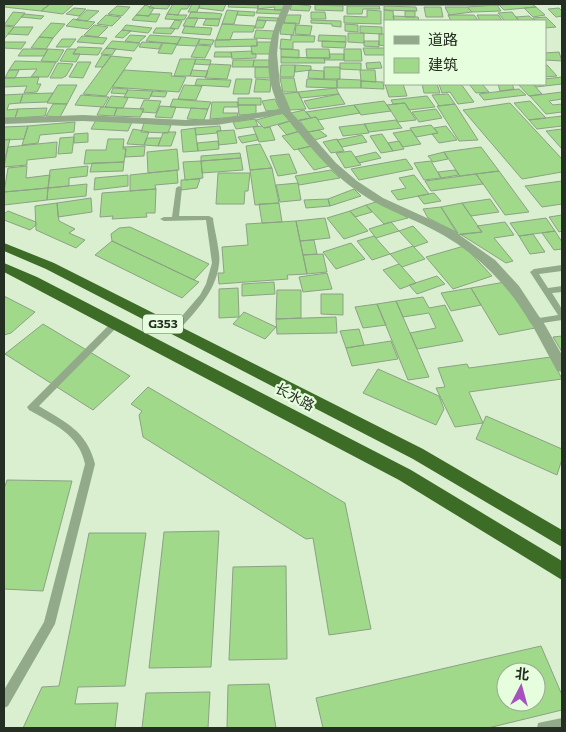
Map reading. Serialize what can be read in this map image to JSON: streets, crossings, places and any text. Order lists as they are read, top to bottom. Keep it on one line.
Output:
{"streets":{"highway":["G353","长水路"]},"legend":["道路","建筑"],"north":"top"}
